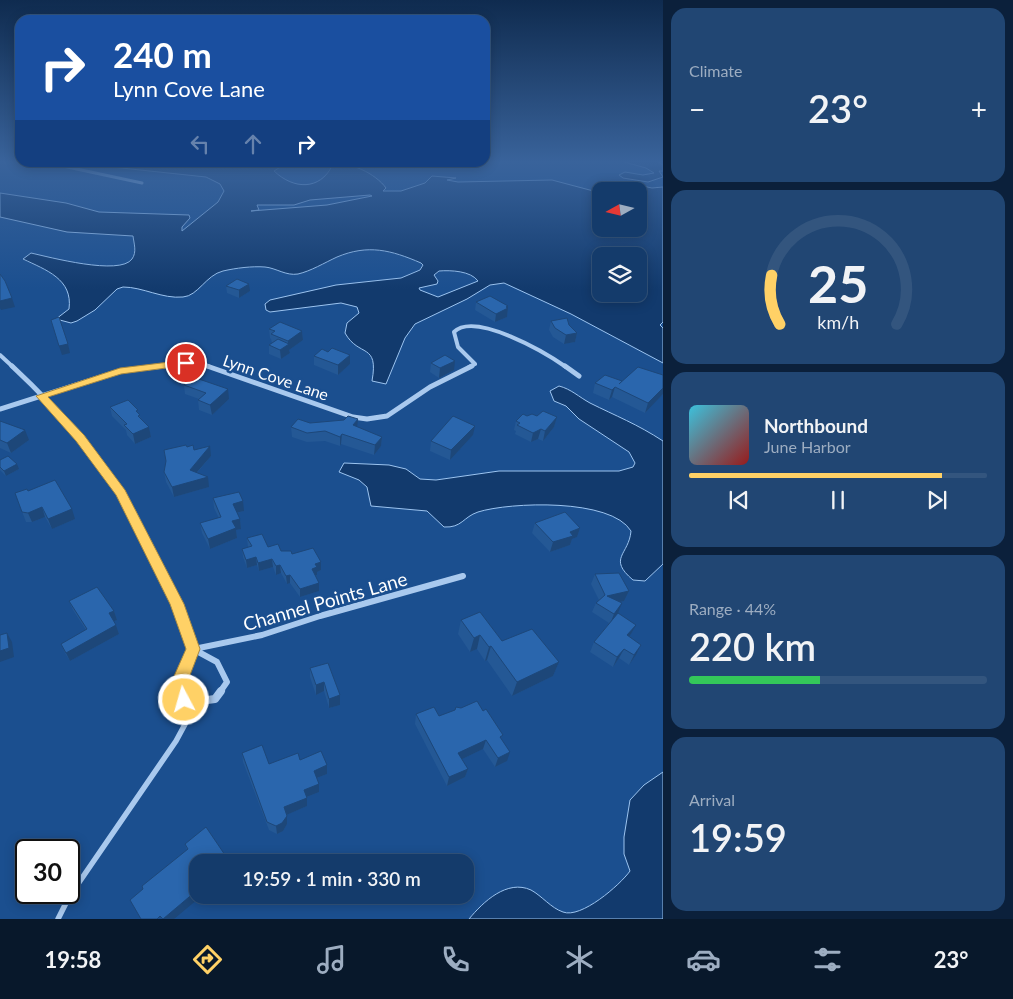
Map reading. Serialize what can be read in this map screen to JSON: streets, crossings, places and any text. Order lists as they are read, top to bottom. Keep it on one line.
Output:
{"streets":{"street":["Lynn Cove Lane","Channel Points Lane"]},"north":"left","page":{"tile":["Climate",["Range · 44%","220 km"],["Arrival","19:59"]],"turn":["240 m","Lynn Cove Lane"],"heat":["−","23°","+"],"song":["Northbound","June Harbor"],"limit":"30","trip":"19:59 · 1 min · 330 m","tabs":["19:58","23°"],"gauge":["25","km/h"]}}
